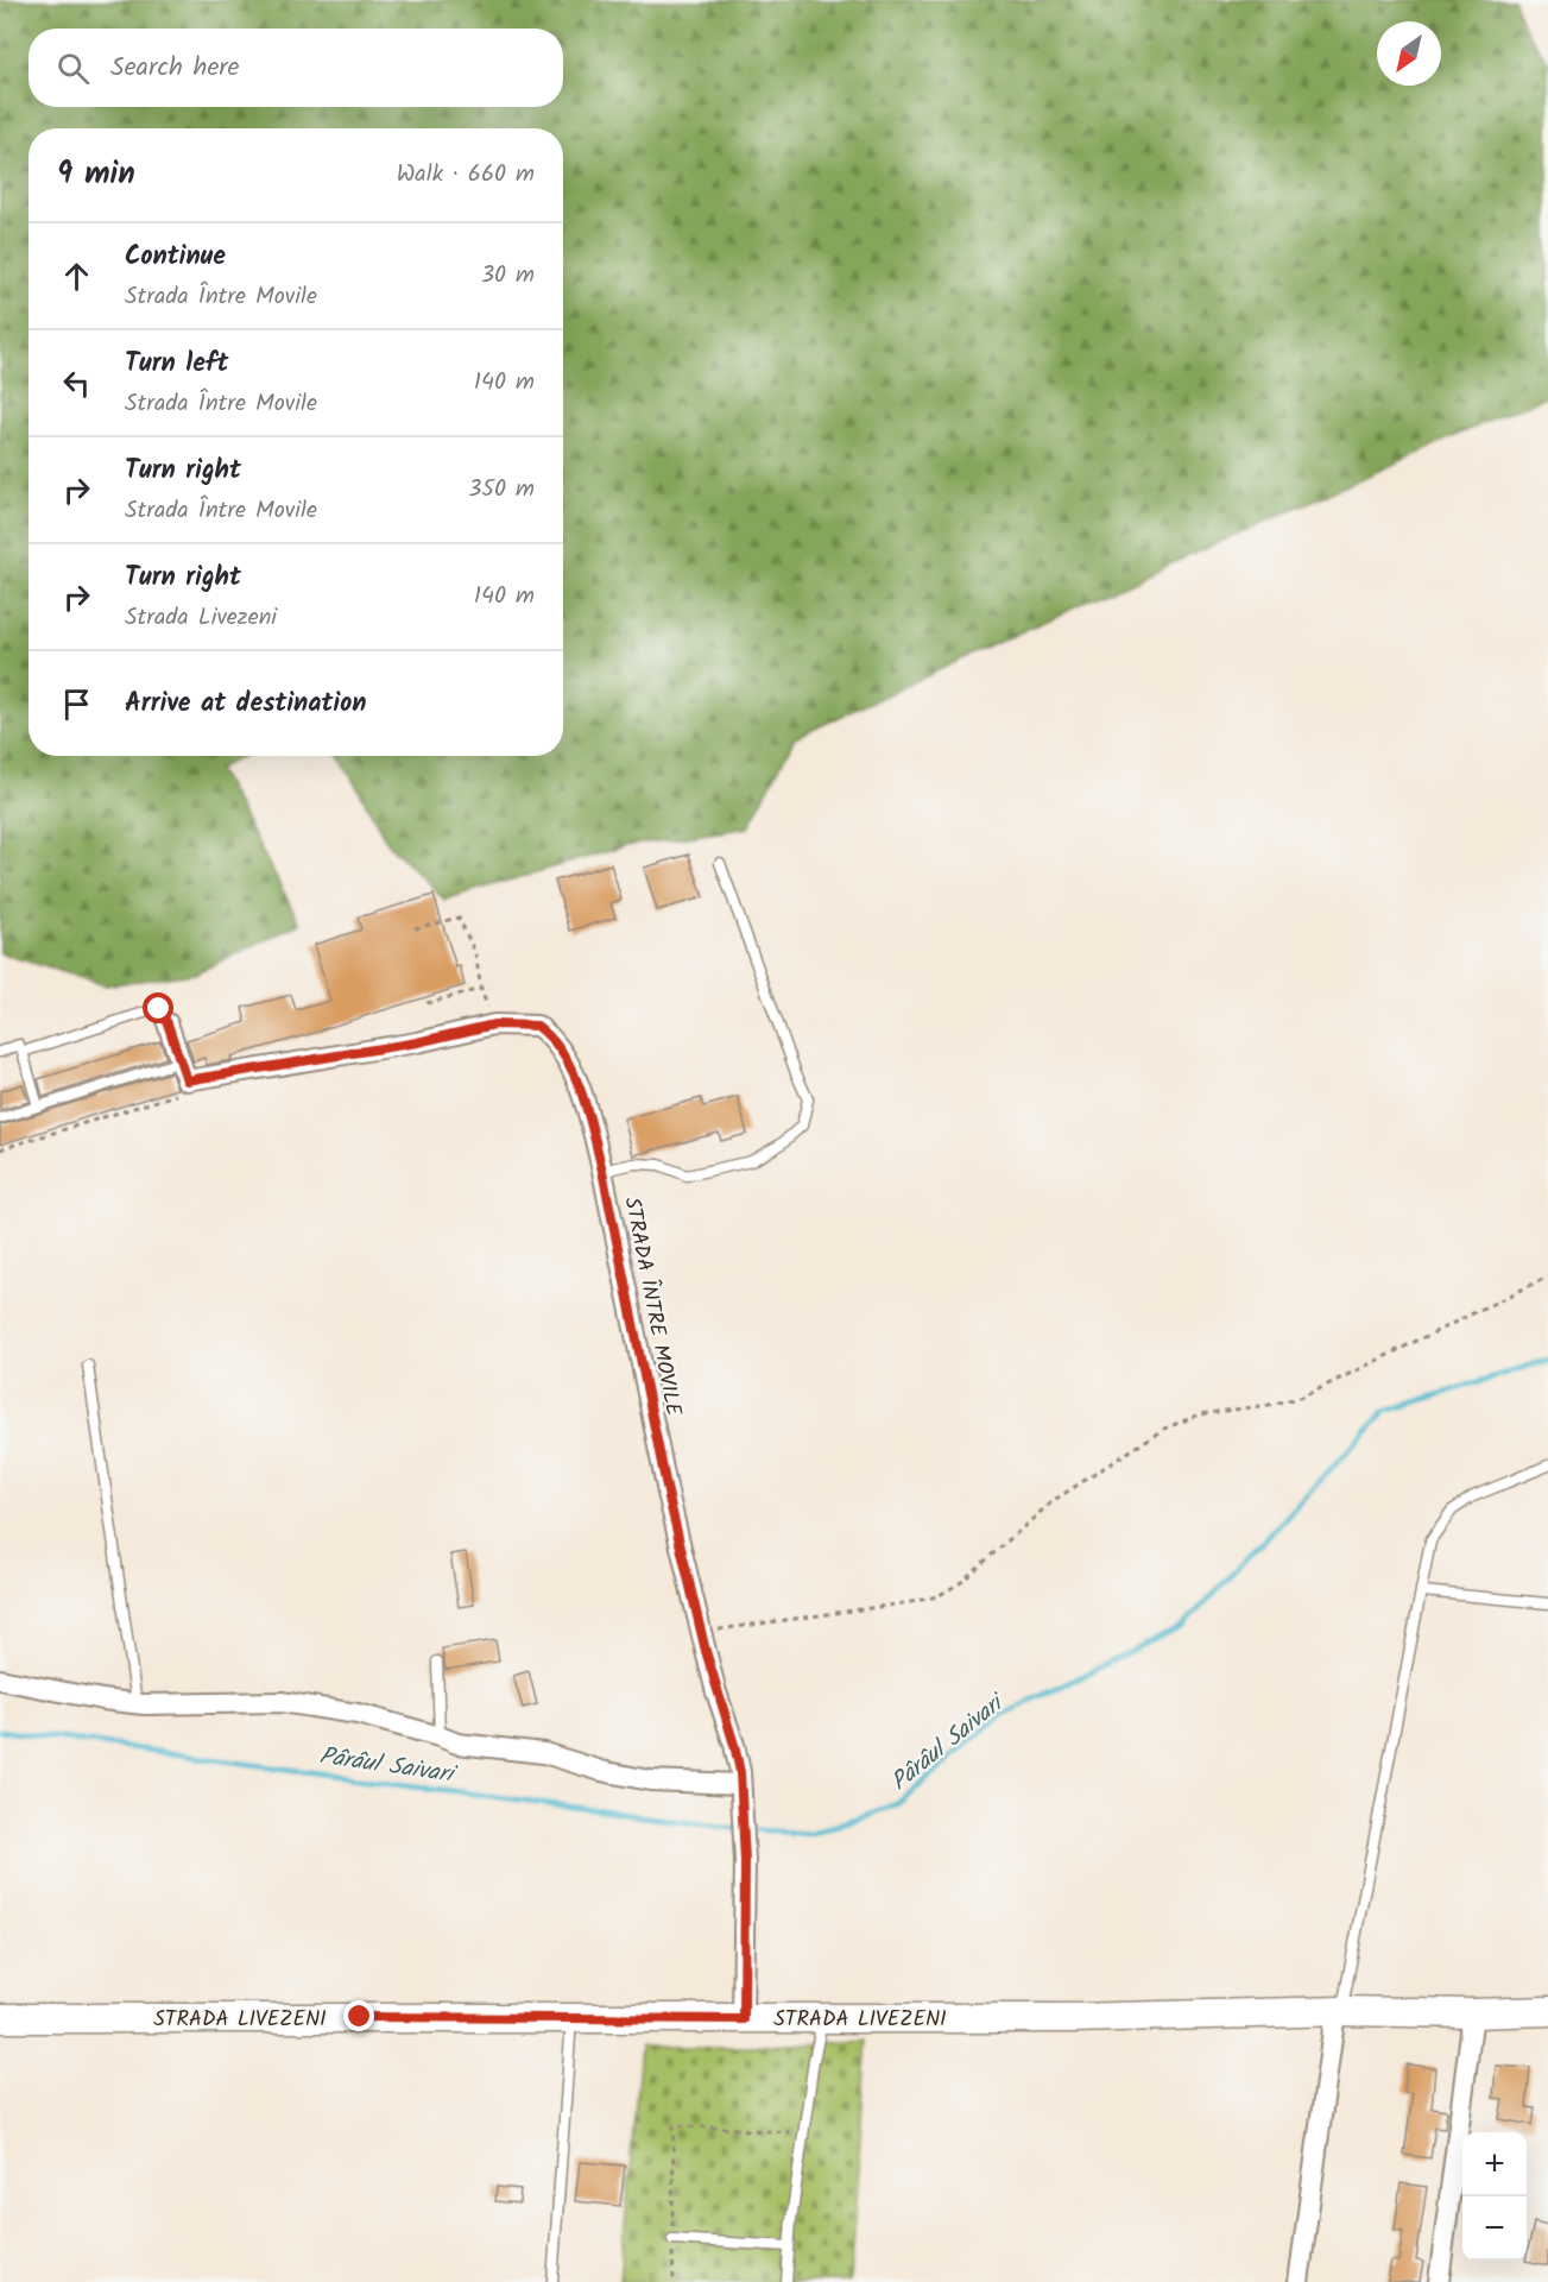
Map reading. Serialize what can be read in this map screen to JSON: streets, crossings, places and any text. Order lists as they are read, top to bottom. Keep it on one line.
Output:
{"streets":{"main road":["STRADA LIVEZENI"],"street":["STRADA ÎNTRE MOVILE"]},"crossings":[["STRADA ÎNTRE MOVILE","STRADA LIVEZENI"]],"water":["Pârâul Saivari"],"north":"bottom left","page":{"search":"Search here","heading":["9 min","Walk · 660 m"],"list":[["Continue","Strada Între Movile","30 m"],["Turn left","Strada Între Movile","140 m"],["Turn right","Strada Între Movile","350 m"],["Turn right","Strada Livezeni","140 m"],"Arrive at destination"],"map_buttons":["+","−"]}}
